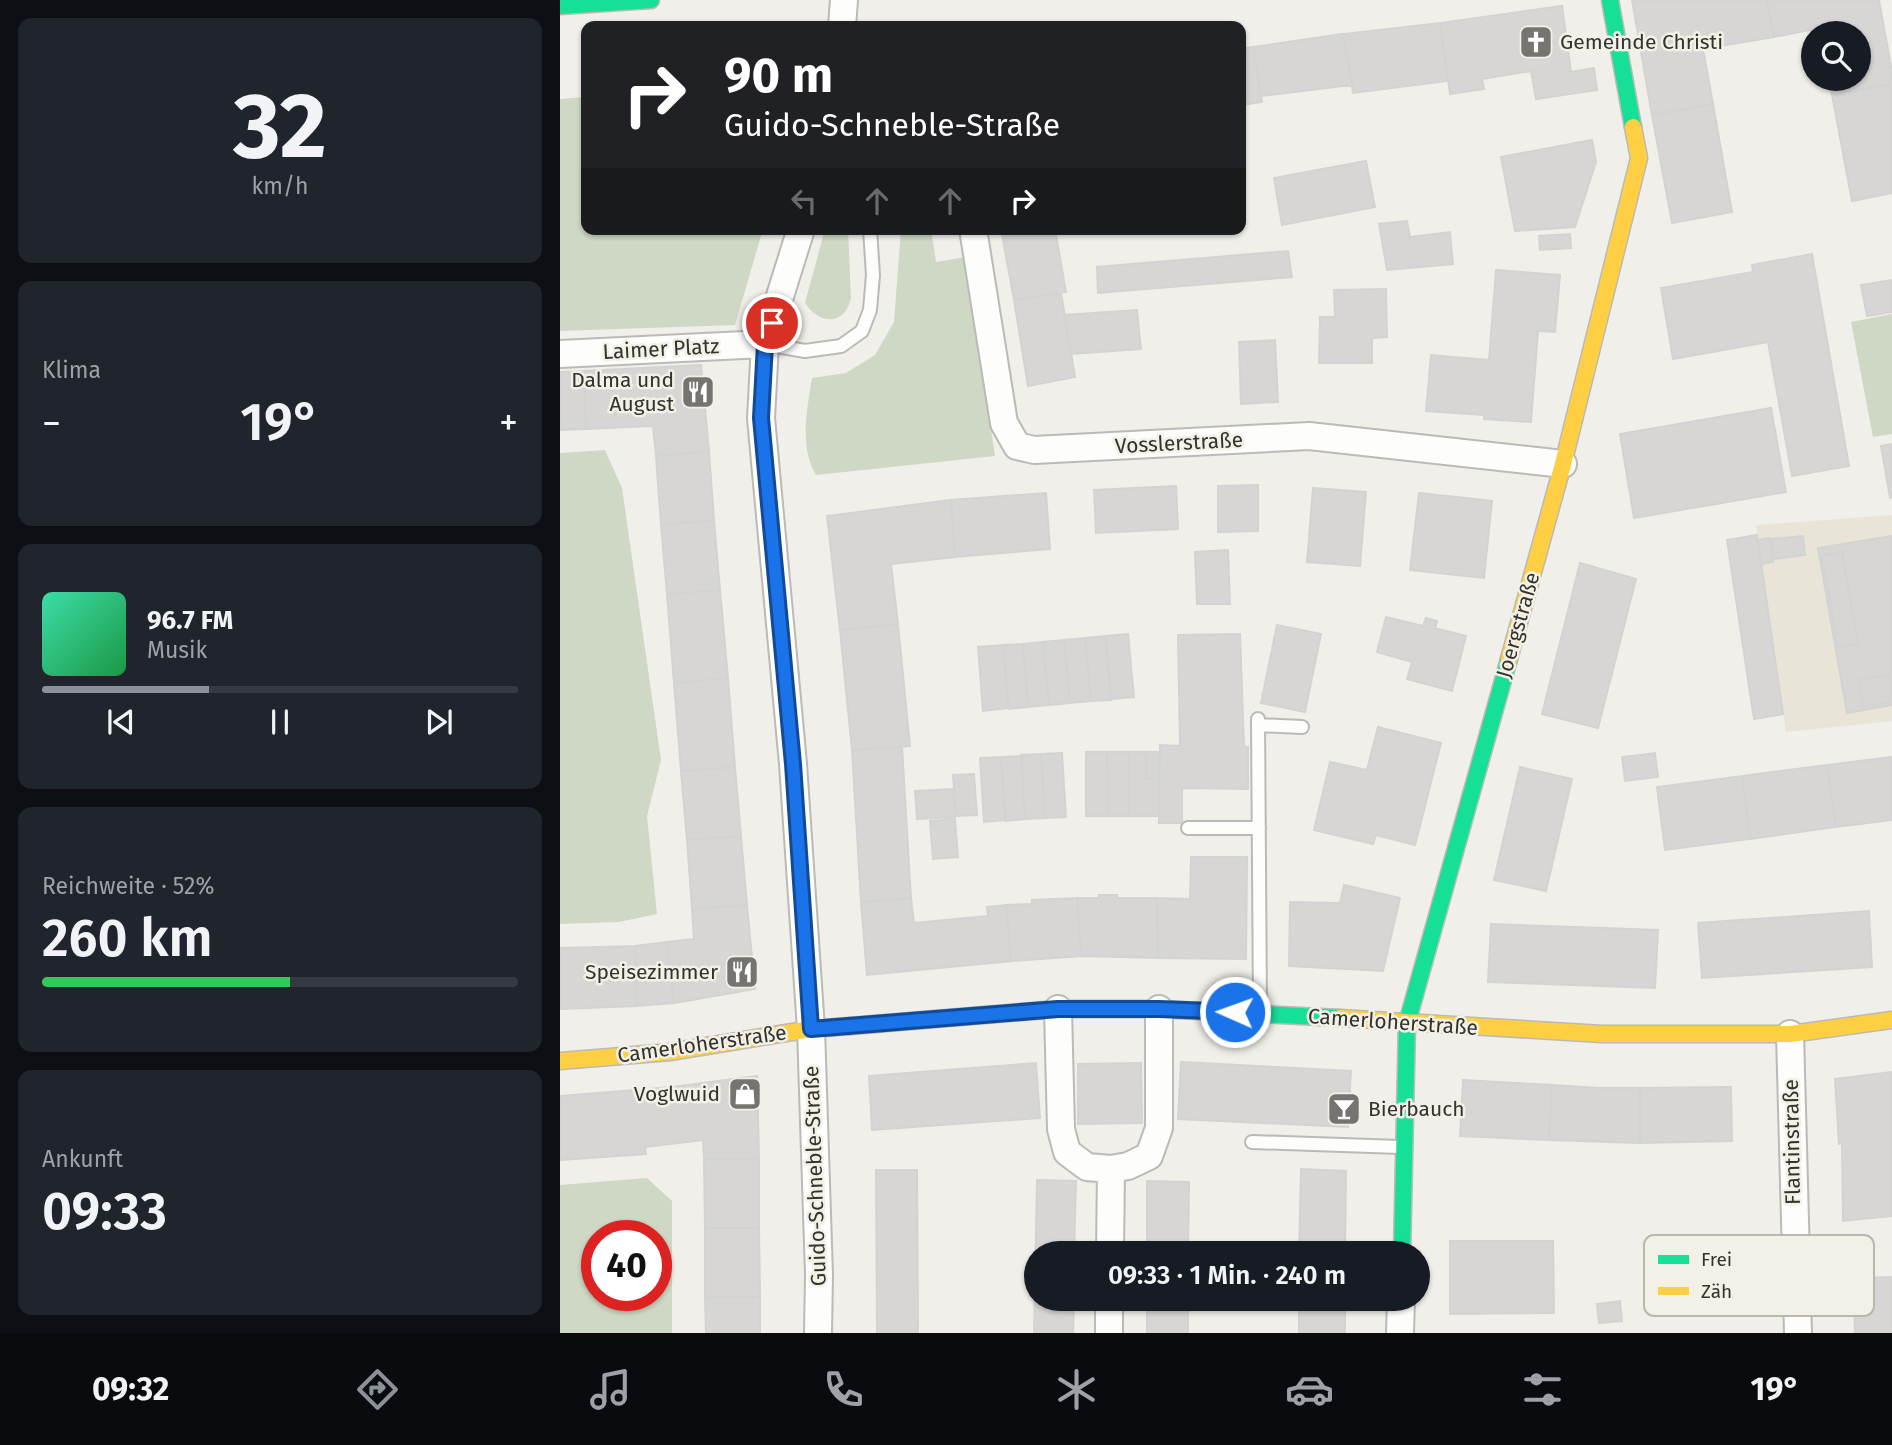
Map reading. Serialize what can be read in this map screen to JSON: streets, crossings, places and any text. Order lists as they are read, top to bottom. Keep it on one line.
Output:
{"streets":{"street":["Laimer Platz","Vosslerstraße","Joergstraße","Camerloherstraße","Flantinstraße","Guido-Schneble-Straße"]},"crossings":[["Laimer Platz","Guido-Schneble-Straße"],["Vosslerstraße","Joergstraße"],["Joergstraße","Camerloherstraße"],["Camerloherstraße","Flantinstraße"],["Camerloherstraße","Guido-Schneble-Straße"]],"places":{"church":["Gemeinde Christi"],"restaurant":["Dalma und August","Speisezimmer"],"shop":["Voglwuid"],"bar":["Bierbauch"]},"legend":["Frei","Zäh"],"page":{"tile":[["32","km/h"],"Klima",["Reichweite · 52%","260 km"],["Ankunft","09:33"]],"turn":["90 m","Guido-Schneble-Straße"],"heat":["−","19°","+"],"song":["96.7 FM","Musik"],"limit":"40","trip":"09:33 · 1 Min. · 240 m","tabs":["09:32","19°"]}}
